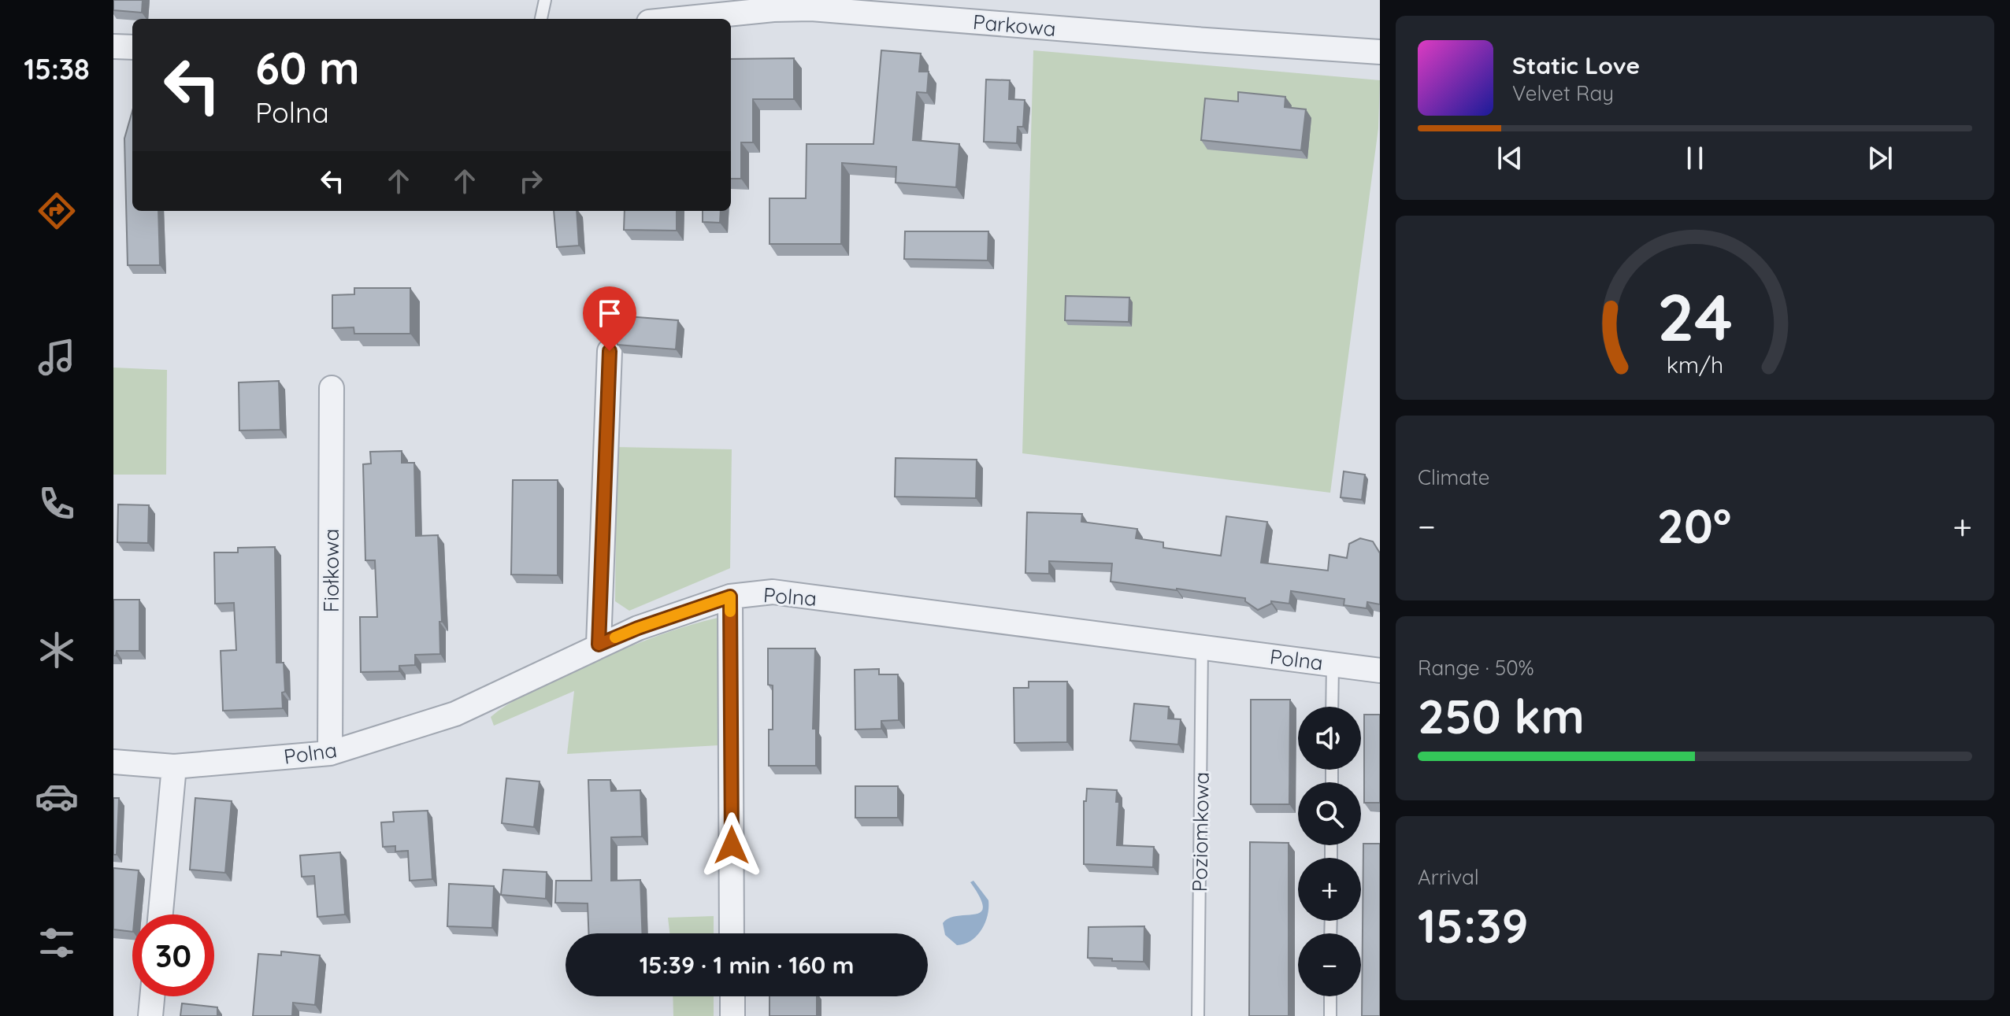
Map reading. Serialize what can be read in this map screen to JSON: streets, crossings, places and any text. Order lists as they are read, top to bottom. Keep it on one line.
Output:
{"streets":{"street":["Parkowa","Fiołkowa","Polna"],"lane":["Poziomkowa"]},"crossings":[["Fiołkowa","Polna"],["Polna","Poziomkowa"]],"page":{"tabs":"15:38","turn":["60 m","Polna"],"song":["Static Love","Velvet Ray"],"tile":["Climate",["Range · 50%","250 km"],["Arrival","15:39"]],"heat":["−","20°","+"],"map_buttons":["+","−"],"limit":"30","trip":"15:39 · 1 min · 160 m","gauge":["24","km/h"]}}
